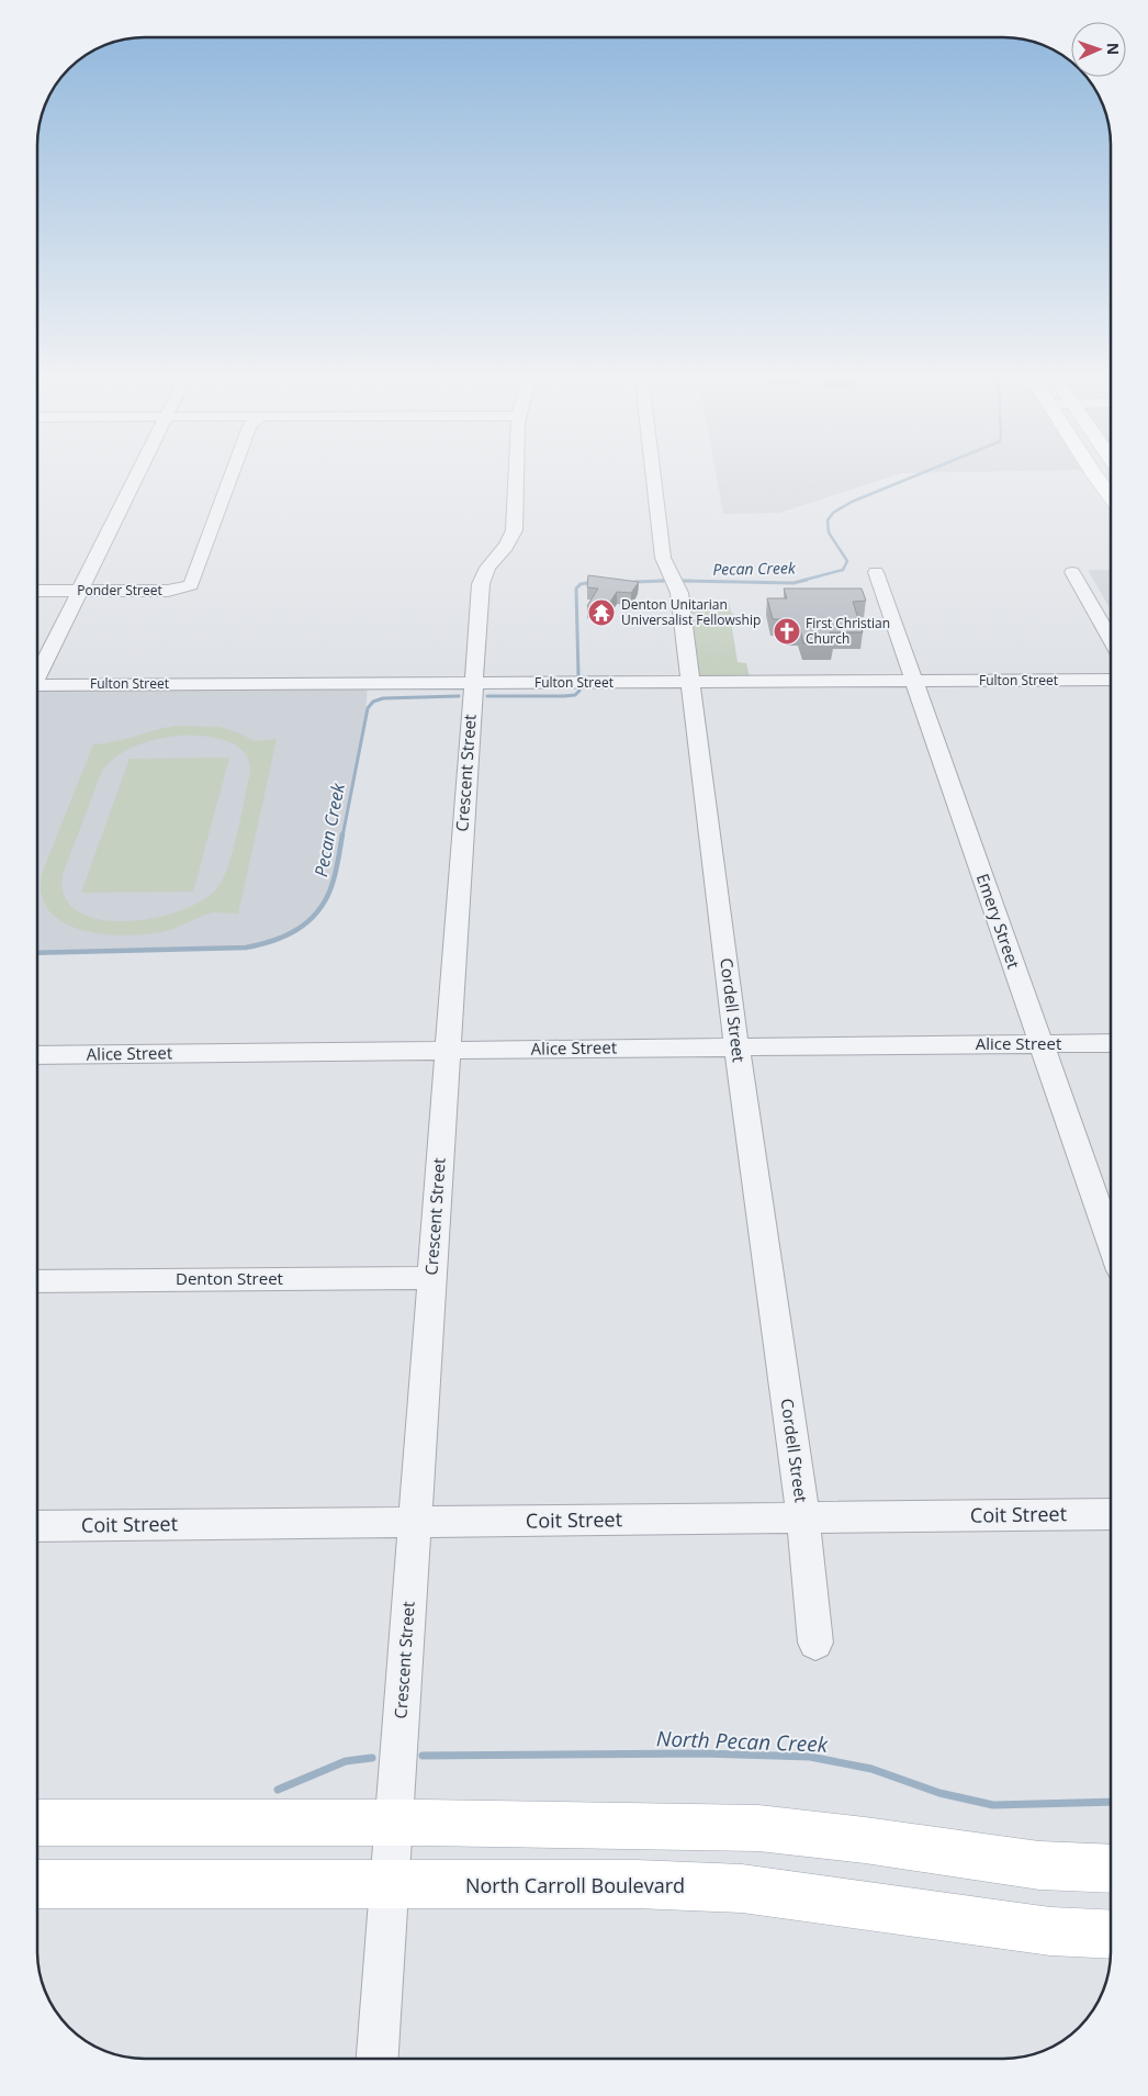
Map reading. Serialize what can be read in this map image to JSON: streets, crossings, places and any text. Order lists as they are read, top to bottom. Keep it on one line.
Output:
{"streets":{"main road":["North Carroll Boulevard"],"street":["Ponder Street","Fulton Street","Crescent Street","Emery Street","Cordell Street","Alice Street","Denton Street","Coit Street"]},"crossings":[["Fulton Street","Crescent Street"],["Fulton Street","Emery Street"],["Fulton Street","Cordell Street"],["Crescent Street","Alice Street"],["Crescent Street","Denton Street"],["Crescent Street","Coit Street"],["Crescent Street","North Carroll Boulevard"],["Emery Street","Alice Street"],["Cordell Street","Alice Street"],["Cordell Street","Coit Street"]],"water":["Pecan Creek","North Pecan Creek"],"places":{"temple":["Denton Unitarian Universalist Fellowship"],"church":["First Christian Church"]},"north":"right"}
